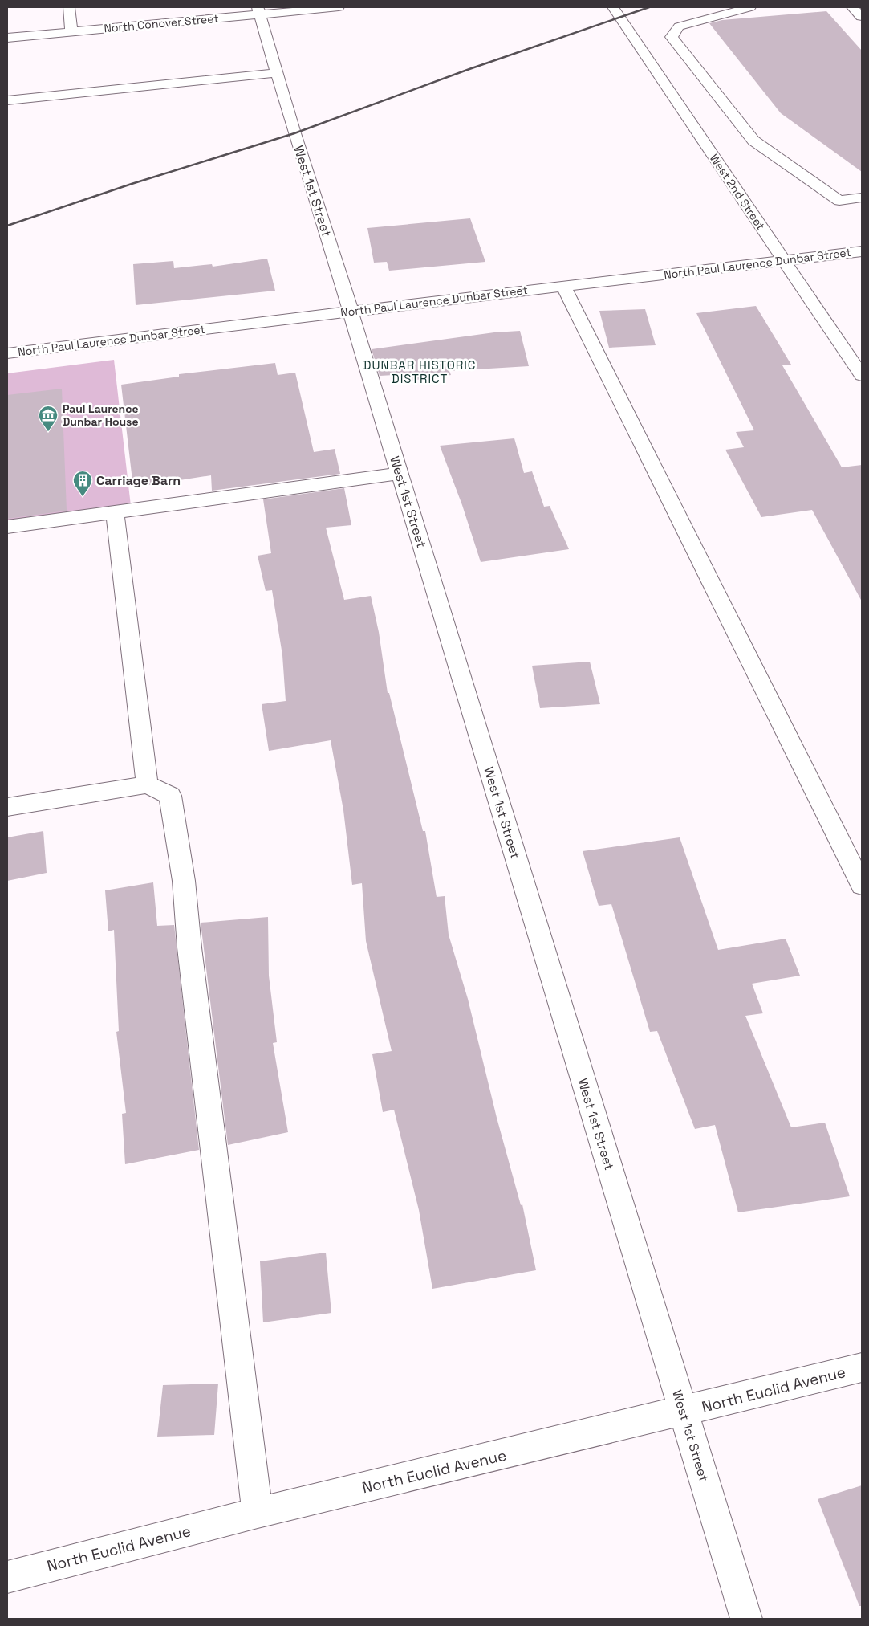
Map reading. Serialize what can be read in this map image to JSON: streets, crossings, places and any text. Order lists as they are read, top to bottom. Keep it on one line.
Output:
{"streets":{"street":["North Conover Street","West 1st Street","West 2nd Street","North Paul Laurence Dunbar Street","North Euclid Avenue"]},"crossings":[["North Conover Street","West 1st Street"],["West 1st Street","North Paul Laurence Dunbar Street"],["West 1st Street","North Euclid Avenue"],["West 2nd Street","North Paul Laurence Dunbar Street"]],"districts":["DUNBAR HISTORIC DISTRICT"],"places":{"museum":["Paul Laurence Dunbar House"],"building":["Carriage Barn"]}}
